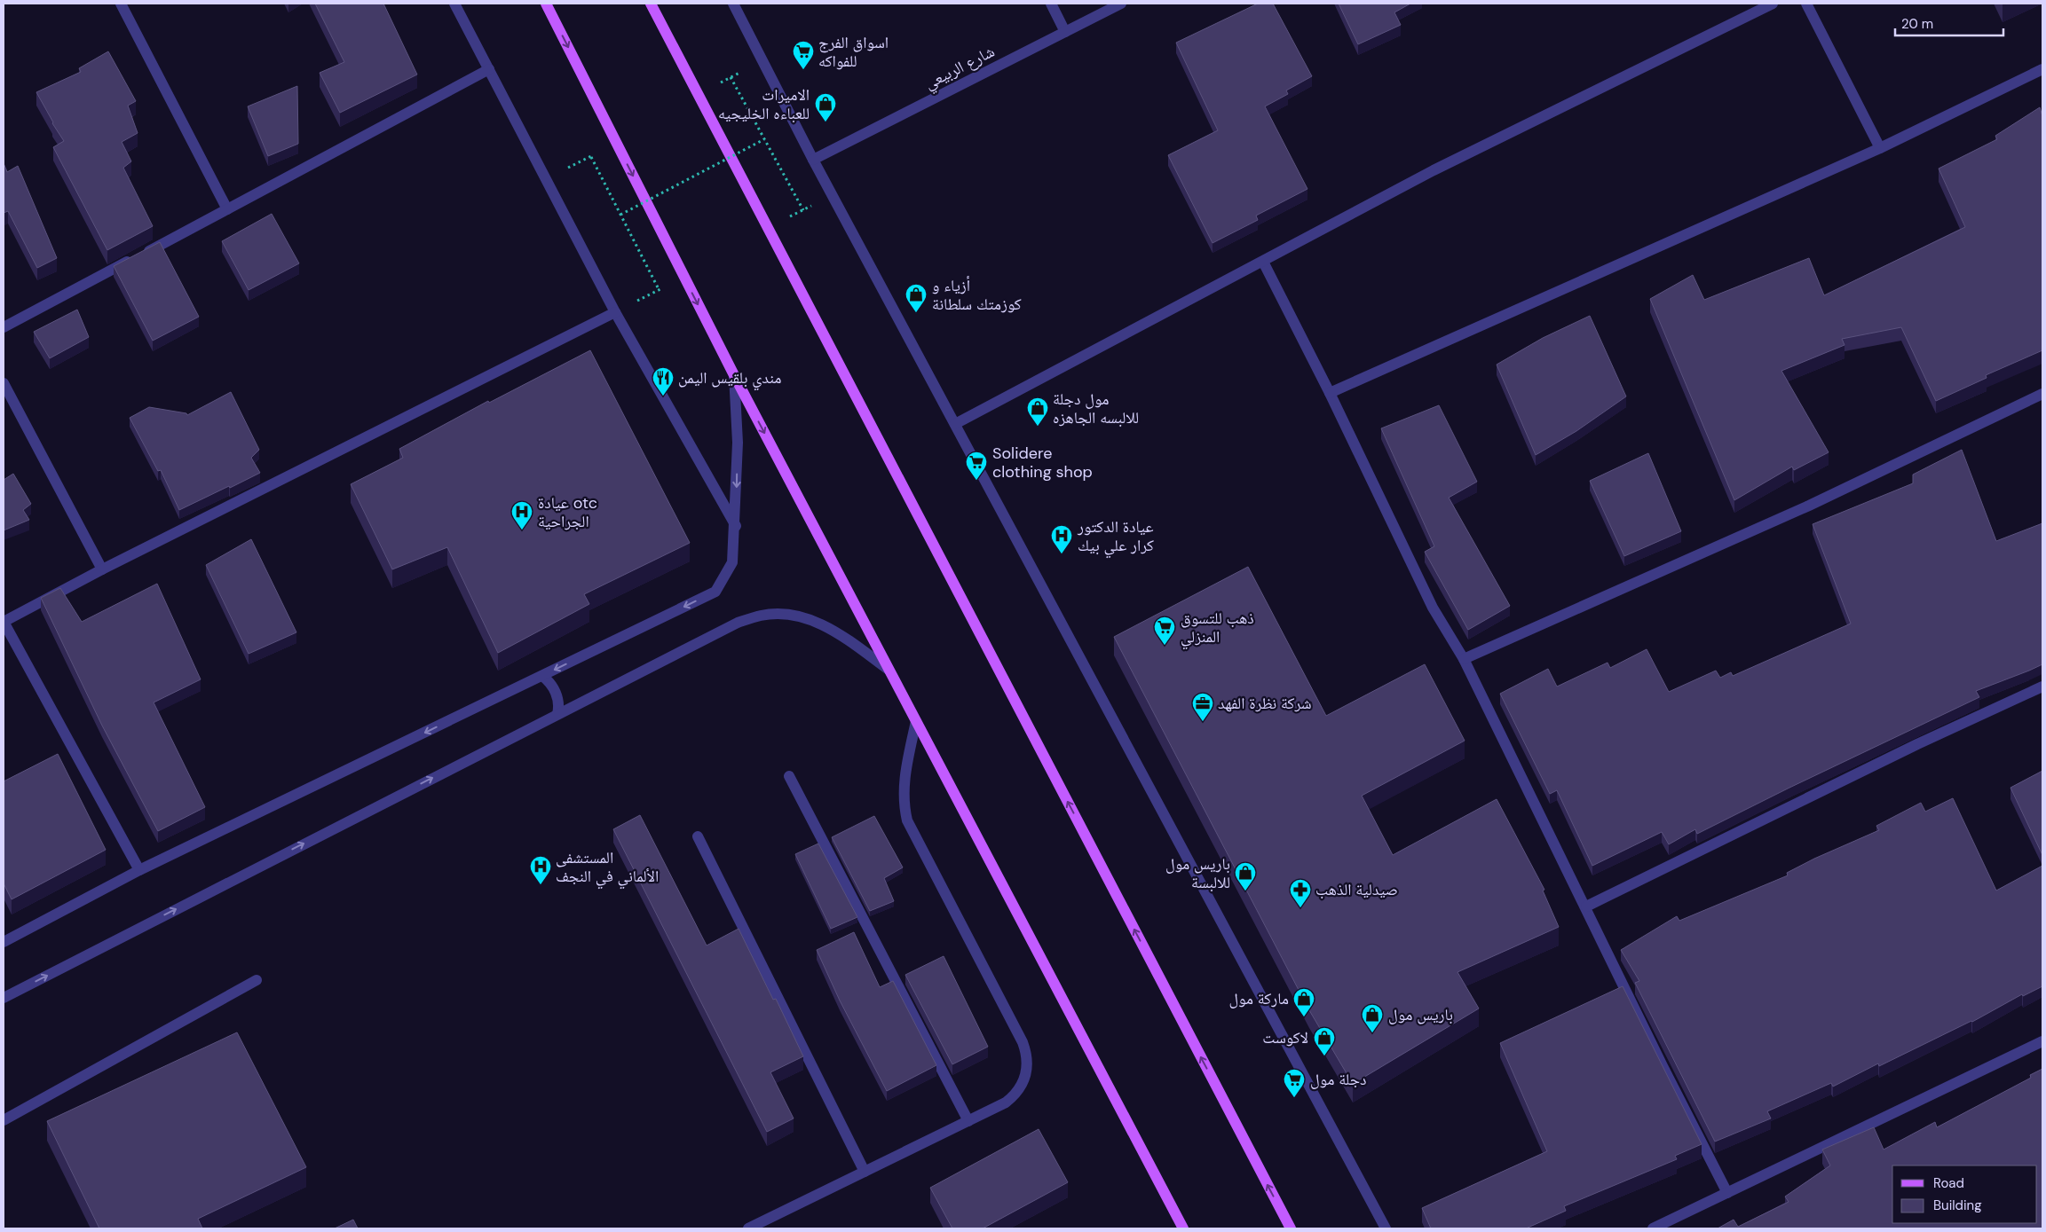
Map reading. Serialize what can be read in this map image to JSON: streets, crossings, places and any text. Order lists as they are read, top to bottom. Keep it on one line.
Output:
{"streets":{"street":["شارع الربيعي"]},"places":{"supermarket":["اسواق الفرج للفواكه","Solidere clothing shop","ذهب للتسوق المنزلي","دجلة مول"],"shop":["الاميرات للعباءه الخليجيه","أزياء و كوزمتك سلطانة","مول دجلة للالبسه الجاهزه","باريس مول للالبسة","ماركة مول","باريس مول","لاكوست"],"restaurant":["مندي بلقيس اليمن"],"hospital":["عيادة otc الجراحية","عيادة الدكتور كرار علي بيك","المستشفى الألماني في النجف"],"office":["شركة نظرة الفهد"],"pharmacy":["صيدلية الذهب"]},"legend":["Road","Building"],"scale_bar":"20 m"}
